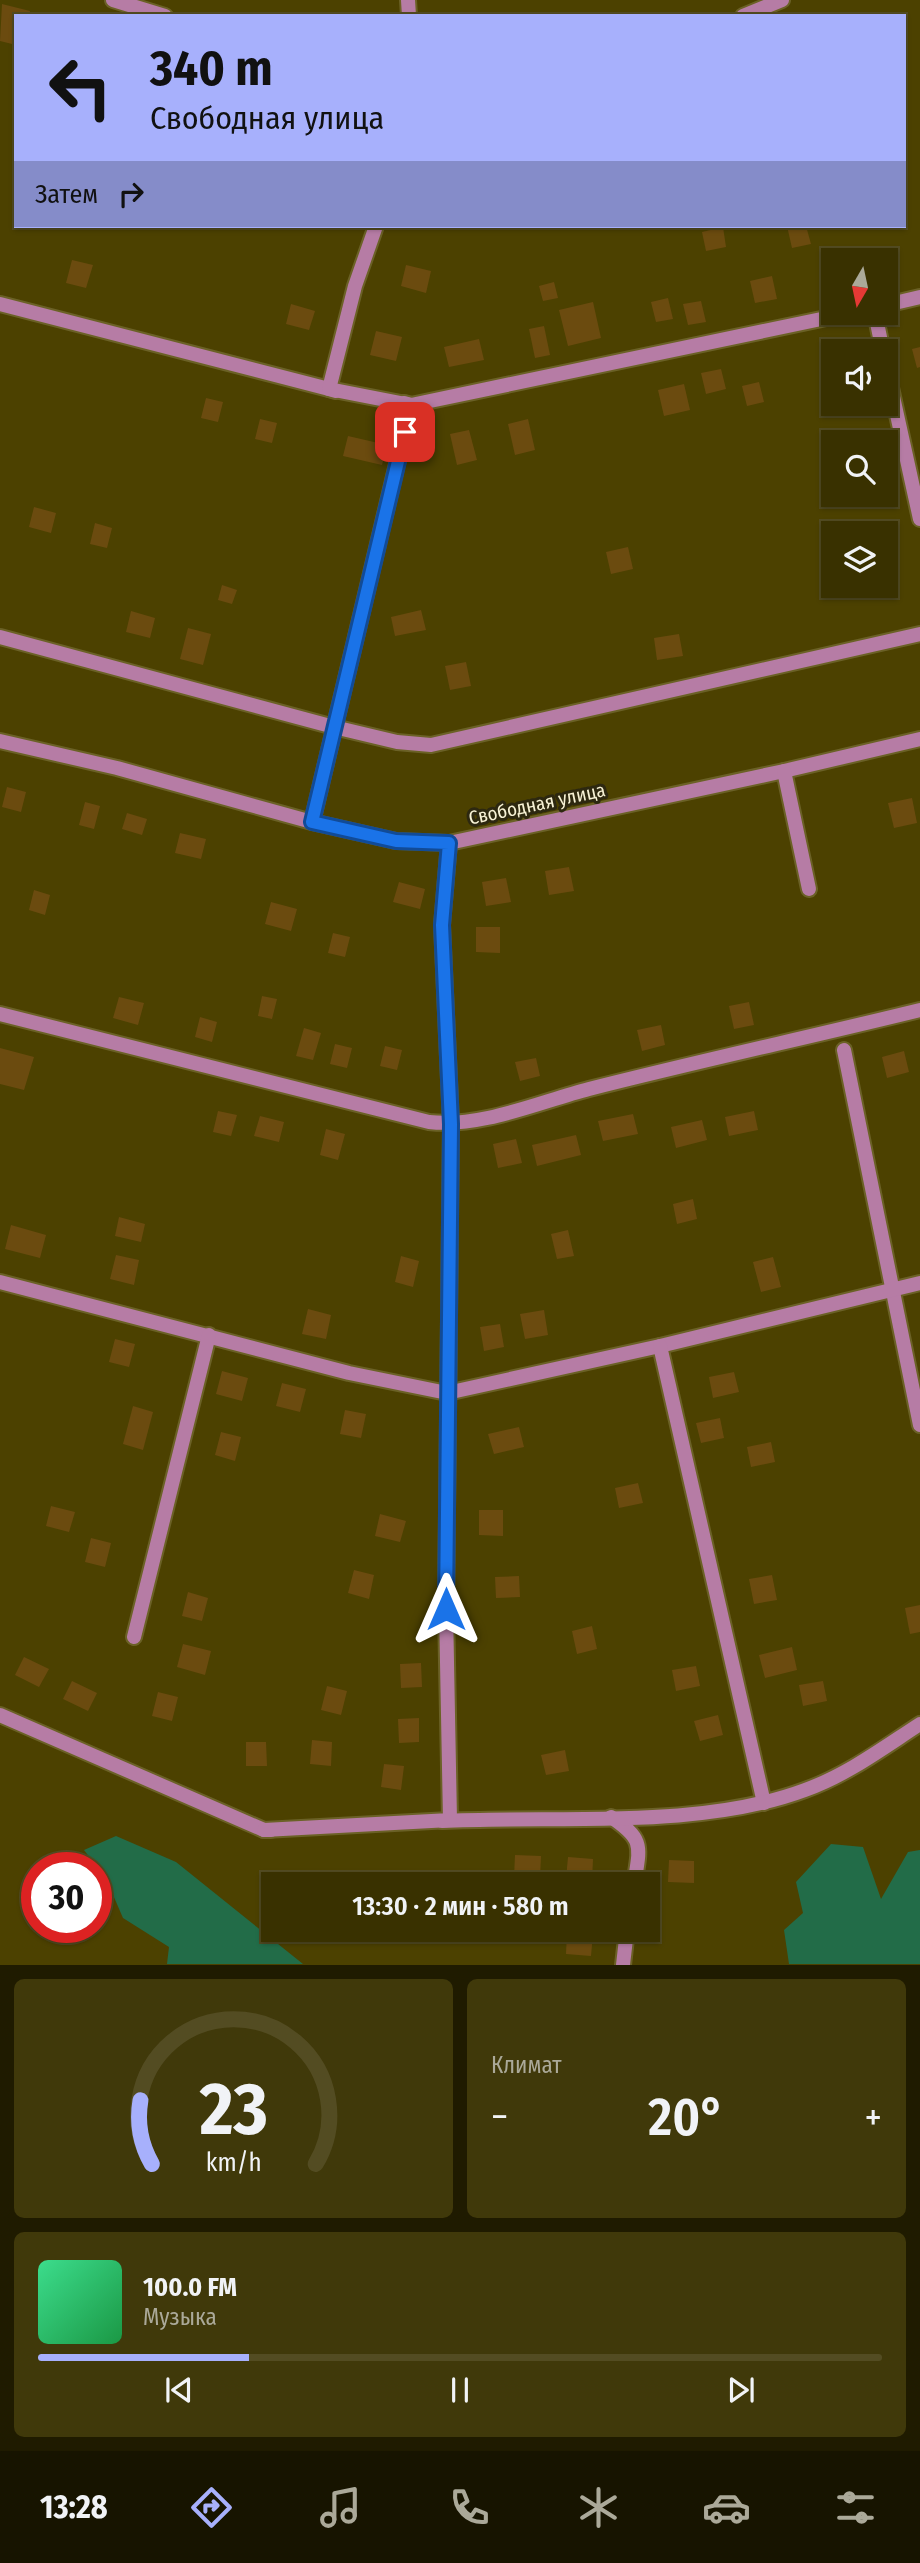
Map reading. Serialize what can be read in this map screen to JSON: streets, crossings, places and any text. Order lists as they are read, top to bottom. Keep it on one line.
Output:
{"streets":{"street":["Свободная улица"]},"north":"bottom","page":{"turn":["340 m","Свободная улица"],"then":"Затем","limit":"30","trip":"13:30 · 2 мин · 580 m","tile":"Климат","heat":["−","20°","+"],"song":["100.0 FM","Музыка"],"tabs":"13:28","gauge":["23","km/h"]}}
